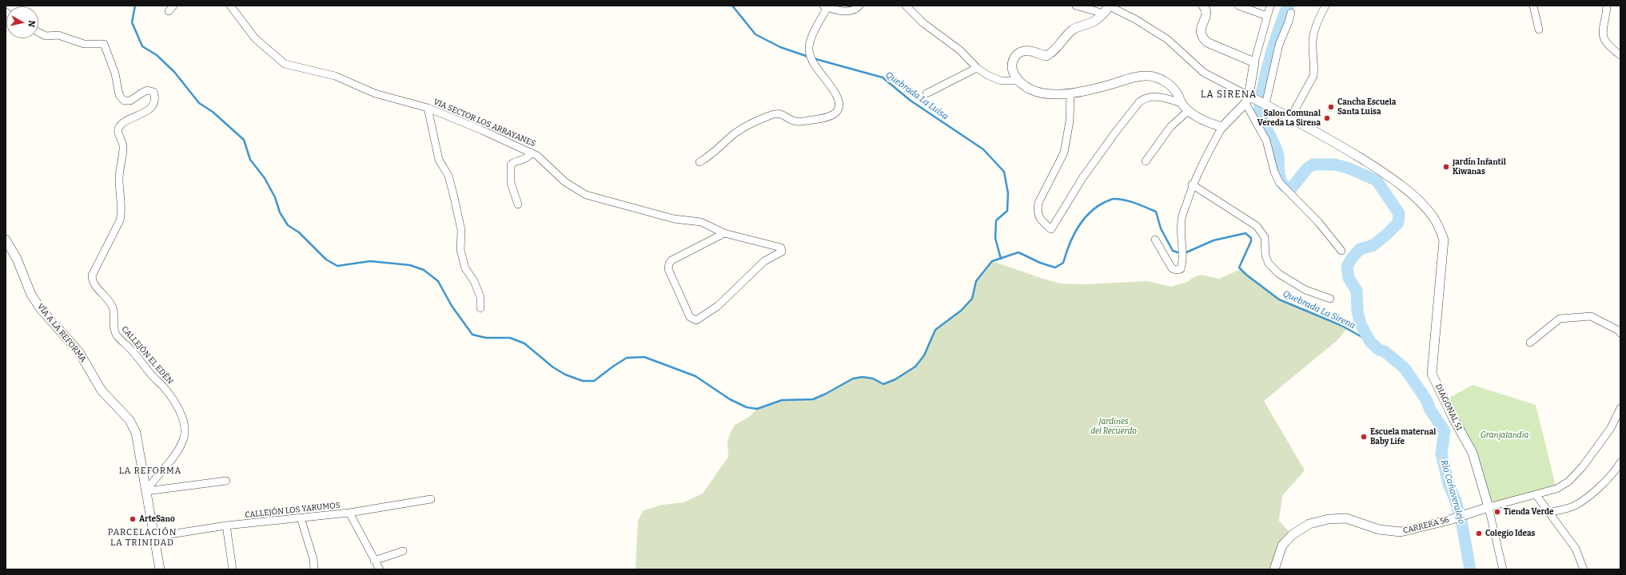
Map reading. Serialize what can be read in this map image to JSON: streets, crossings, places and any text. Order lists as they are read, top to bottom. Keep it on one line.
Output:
{"streets":{"street":["VIA SECTOR LOS ARRAYANES","VÍA A LA REFORMA","CALLEJÓN EL EDÉN","DIAGONAL 51","CALLEJÓN LOS YARUMOS","CARRERA 56"]},"crossings":[["VÍA A LA REFORMA","CALLEJÓN EL EDÉN"],["VÍA A LA REFORMA","CALLEJÓN LOS YARUMOS"],["DIAGONAL 51","CARRERA 56"]],"districts":["LA SIRENA","LA REFORMA","PARCELACIÓN LA TRINIDAD"],"water":["Quebrada La Luisa","Quebrada La Sirena","Río Cañaveralejo"],"parks":["Jardines del Recuerdo","Granjalandia"],"places":["Cancha Escuela Santa Luisa","Salon Comunal Vereda La Sirena","Jardín Infantil Kiwanas","Escuela maternal Baby Life","Tienda Verde","ArteSano","Colegio Ideas"],"north":"right"}
